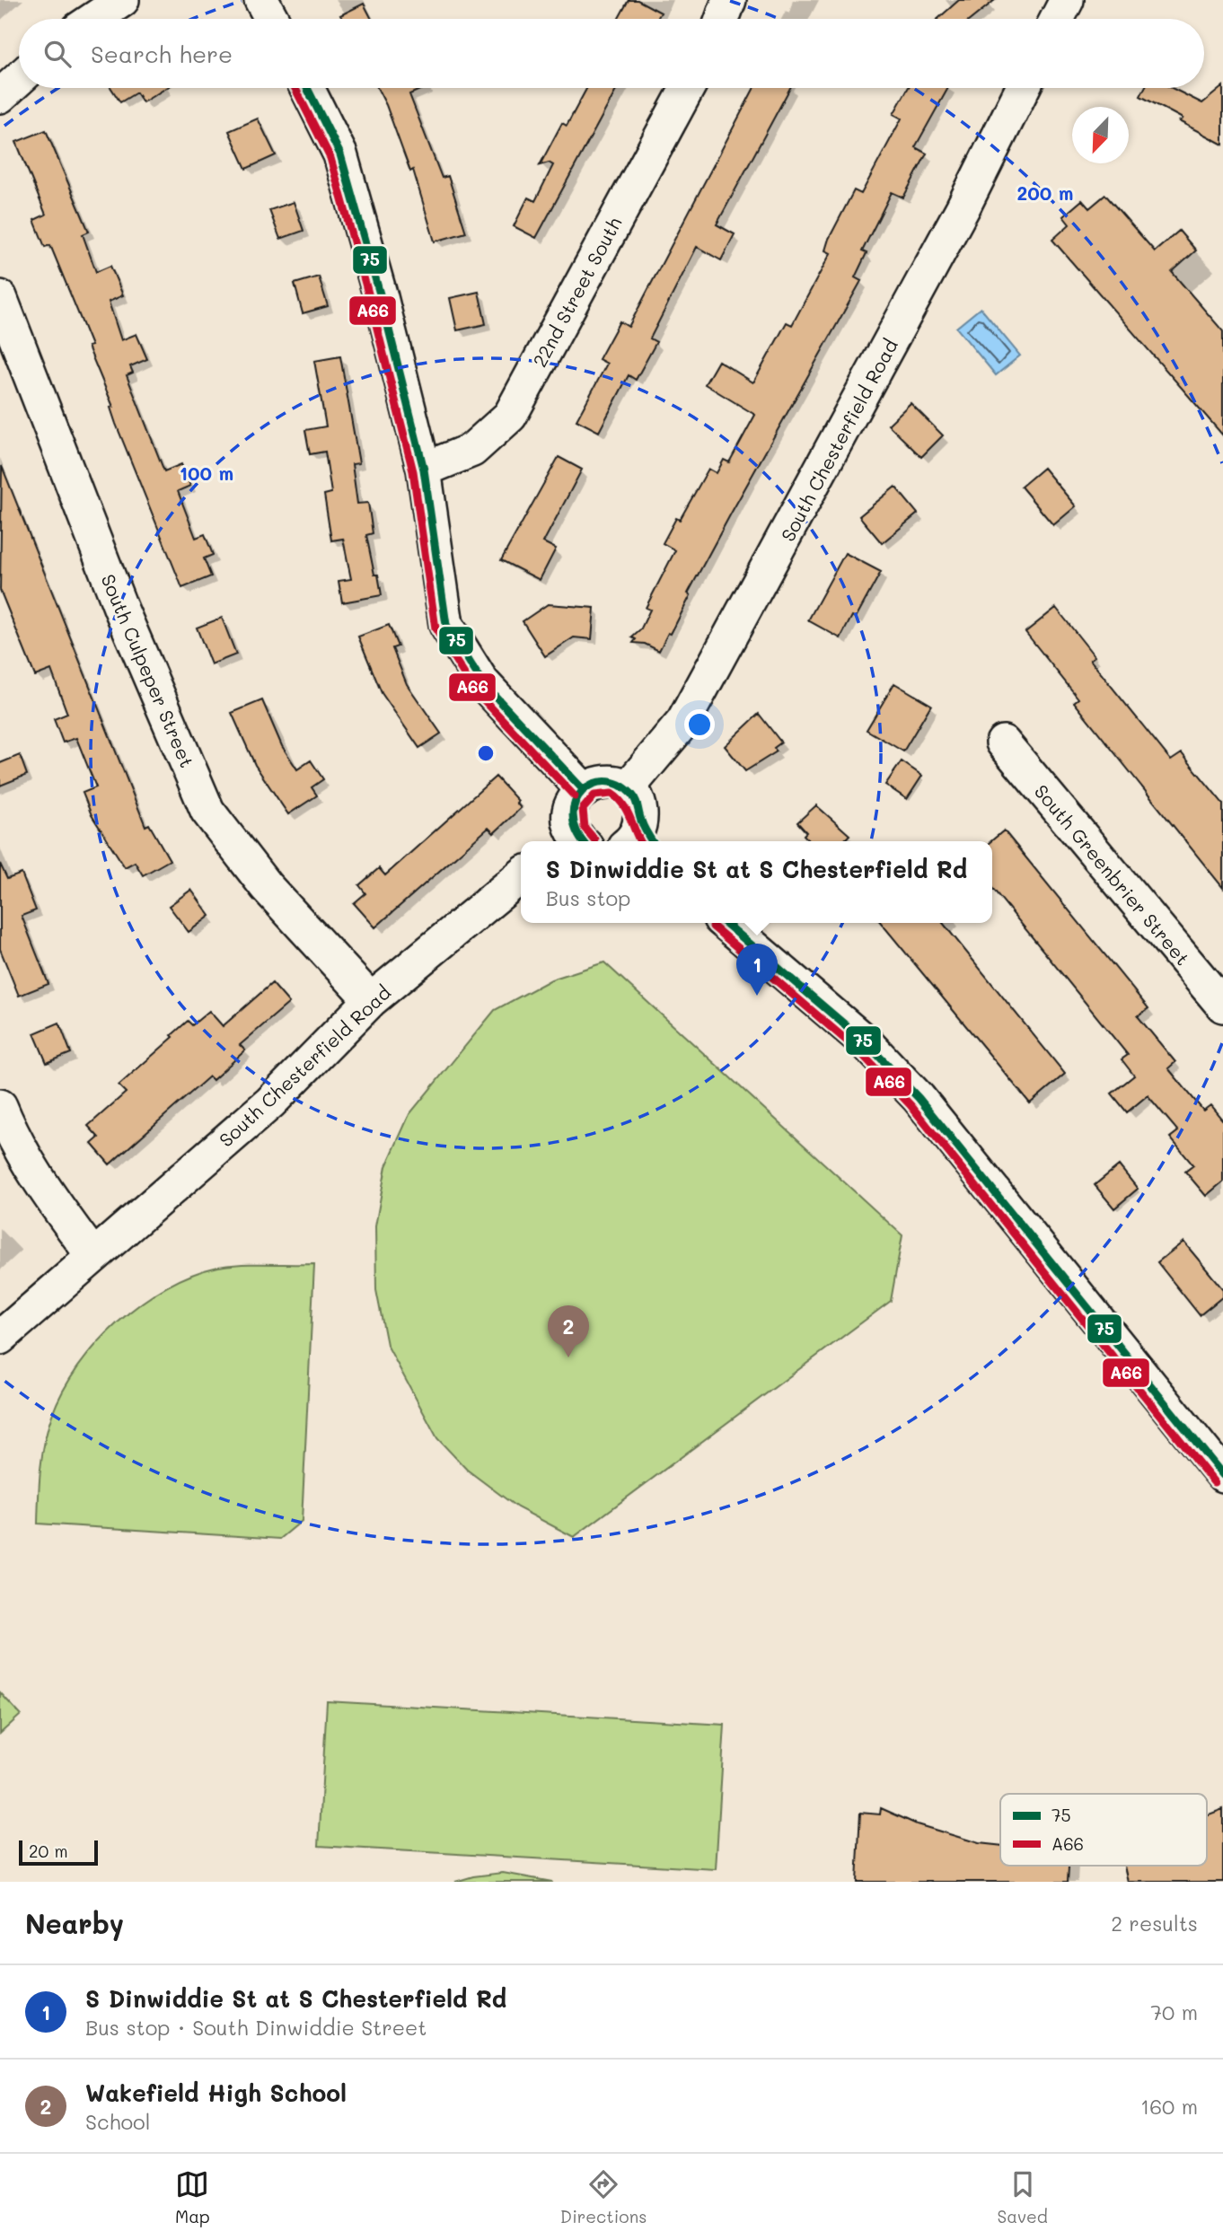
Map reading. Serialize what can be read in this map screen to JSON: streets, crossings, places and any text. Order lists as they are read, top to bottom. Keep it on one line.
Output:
{"streets":{"street":["22nd Street South","South Chesterfield Road","South Culpeper Street","South Greenbrier Street"]},"crossings":[["South Chesterfield Road","South Culpeper Street"]],"lines":["transit line 75","transit line A66"],"legend":["75","A66"],"scale_bar":"20 m","north":"bottom left","page":{"search":"Search here","popup":["S Dinwiddie St at S Chesterfield Rd","Bus stop"],"pins":["1","2"],"scale":"20 m","heading":["Nearby","2 results"],"list":[{"mark":"1","name":"S Dinwiddie St at S Chesterfield Rd","note":"Bus stop · South Dinwiddie Street","value":"70 m"},{"mark":"2","name":"Wakefield High School","note":"School","value":"160 m"}],"nav":["Map","Directions","Saved"]},"rings":["200 m","100 m"]}
